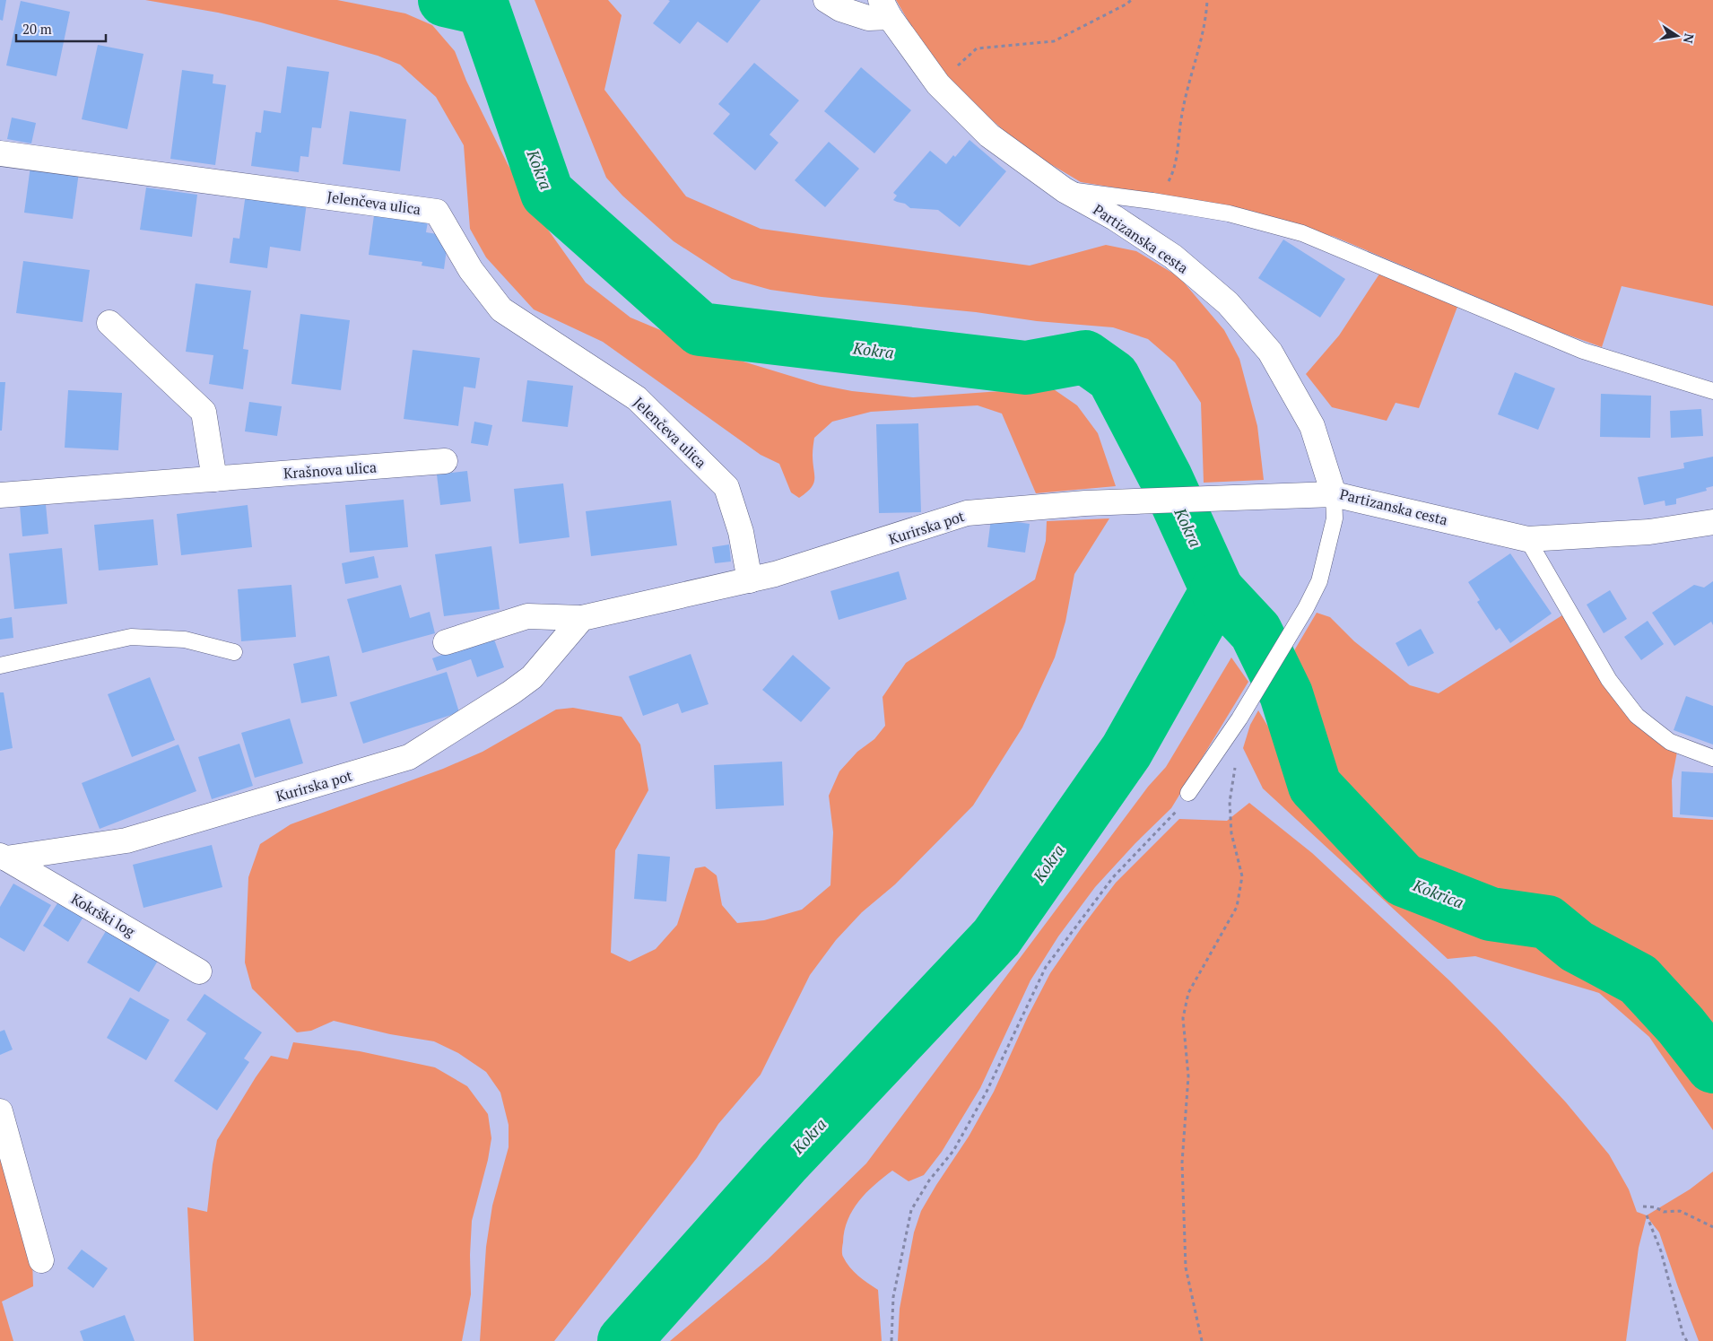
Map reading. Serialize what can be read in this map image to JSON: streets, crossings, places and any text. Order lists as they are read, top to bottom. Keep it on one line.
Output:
{"streets":{"street":["Jelenčeva ulica","Partizanska cesta","Krašnova ulica","Kurirska pot","Kokrški log"]},"crossings":[["Jelenčeva ulica","Kurirska pot"],["Partizanska cesta","Kurirska pot"],["Kurirska pot","Kokrški log"]],"water":["Kokra","Kokrica"],"scale_bar":"20 m","north":"right"}
